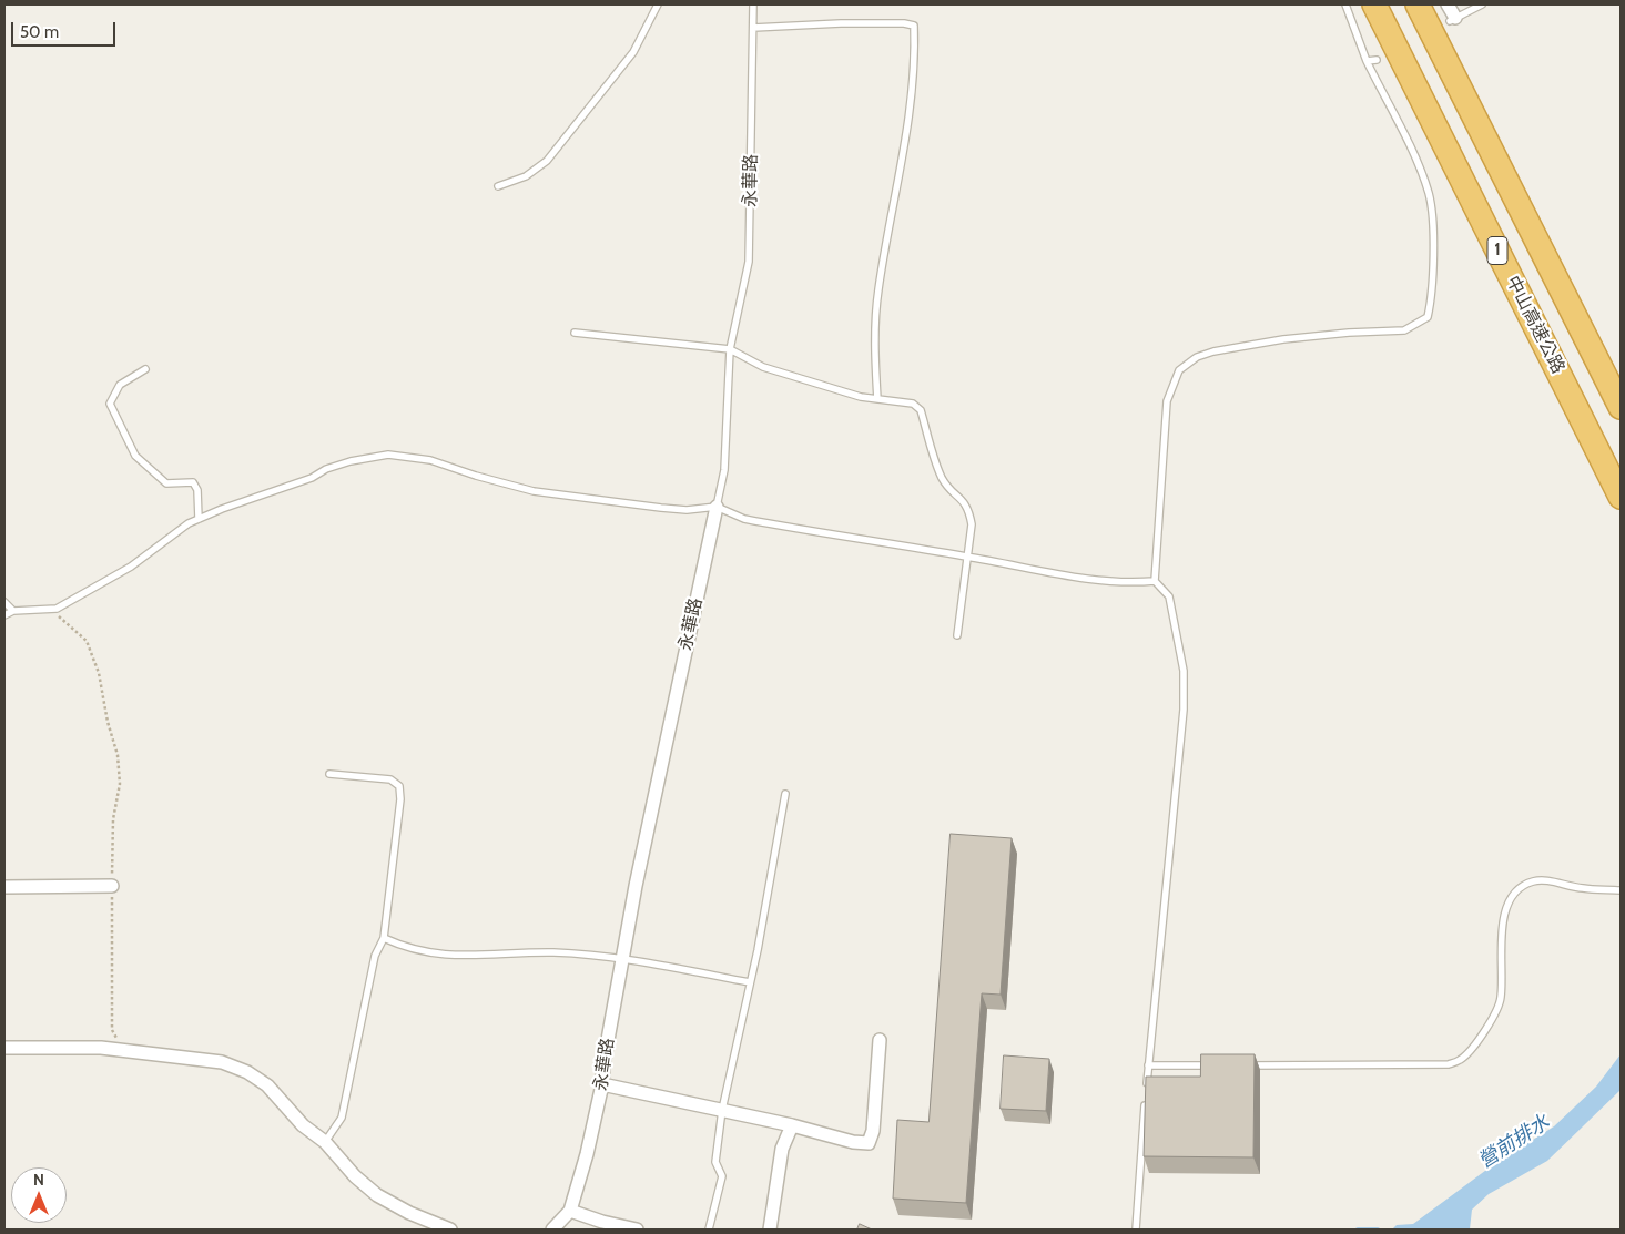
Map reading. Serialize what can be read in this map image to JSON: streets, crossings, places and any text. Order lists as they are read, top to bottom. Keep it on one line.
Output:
{"streets":{"highway":["1","中山高速公路"],"street":["永華路"]},"water":["營前排水"],"scale_bar":"50 m","north":"top"}
